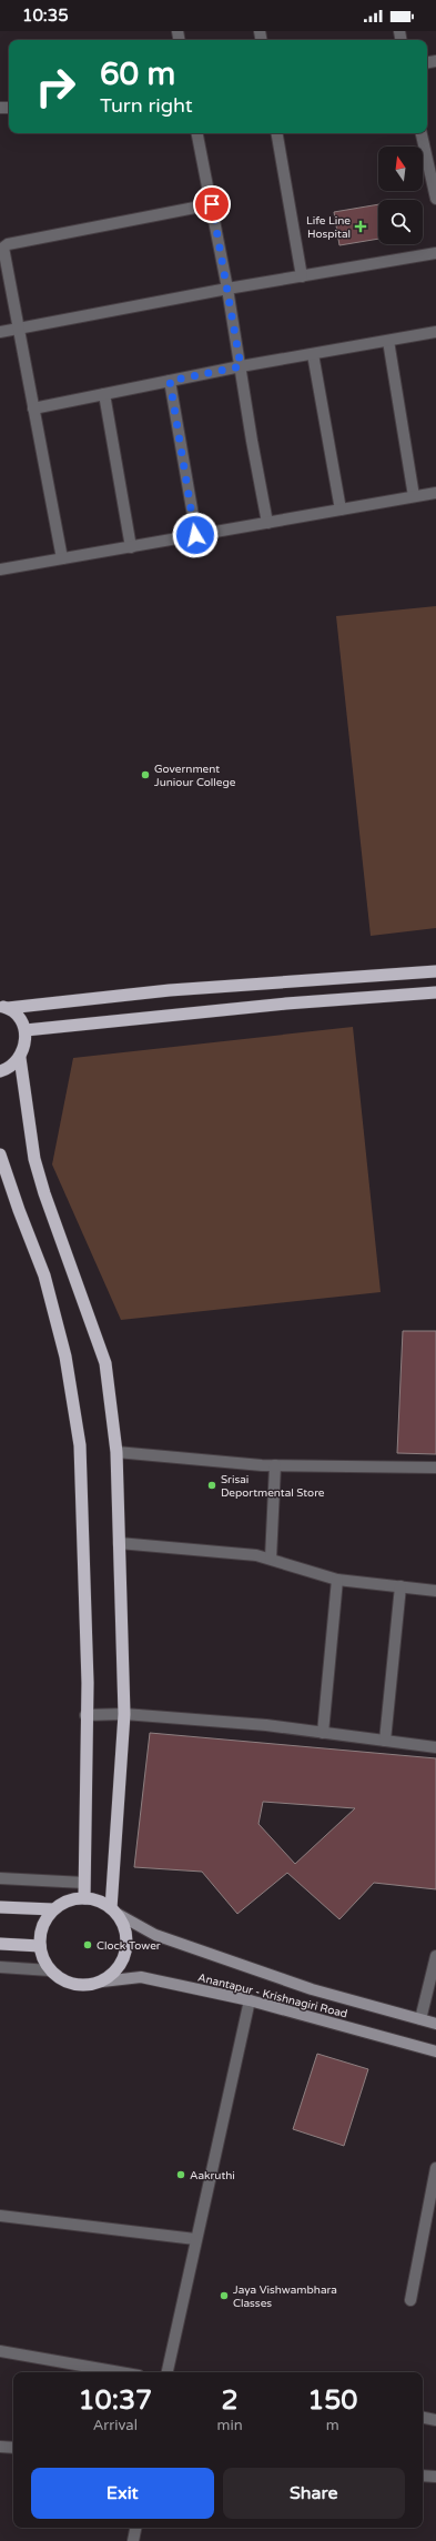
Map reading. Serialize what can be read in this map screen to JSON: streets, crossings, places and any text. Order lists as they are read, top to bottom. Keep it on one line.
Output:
{"streets":{"highway":["Anantapur - Krishnagiri Road"]},"places":{"health":["Life Line Hospital"],"other":["Government Juniour College","Srisai Deportmental Store","Clock Tower","Aakruthi","Jaya Vishwambhara Classes"]},"north":"top","page":{"status":"10:35","turn":["60 m","Turn right"],"eta":["10:37","Arrival","2","min","150","m"],"buttons":["Exit","Share"]}}
